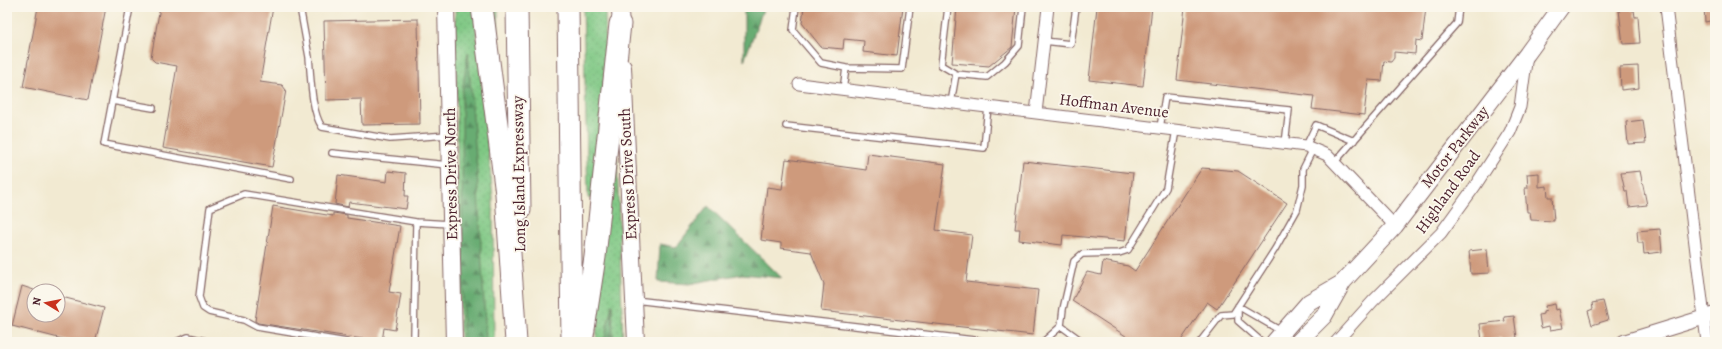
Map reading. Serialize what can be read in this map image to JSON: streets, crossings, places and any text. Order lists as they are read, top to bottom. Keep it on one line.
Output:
{"streets":{"highway":["Long Island Expressway"],"main road":["Motor Parkway","Express Drive North","Express Drive South"],"street":["Hoffman Avenue","Highland Road"]},"crossings":[["Hoffman Avenue","Motor Parkway"],["Motor Parkway","Highland Road"]],"north":"left"}
